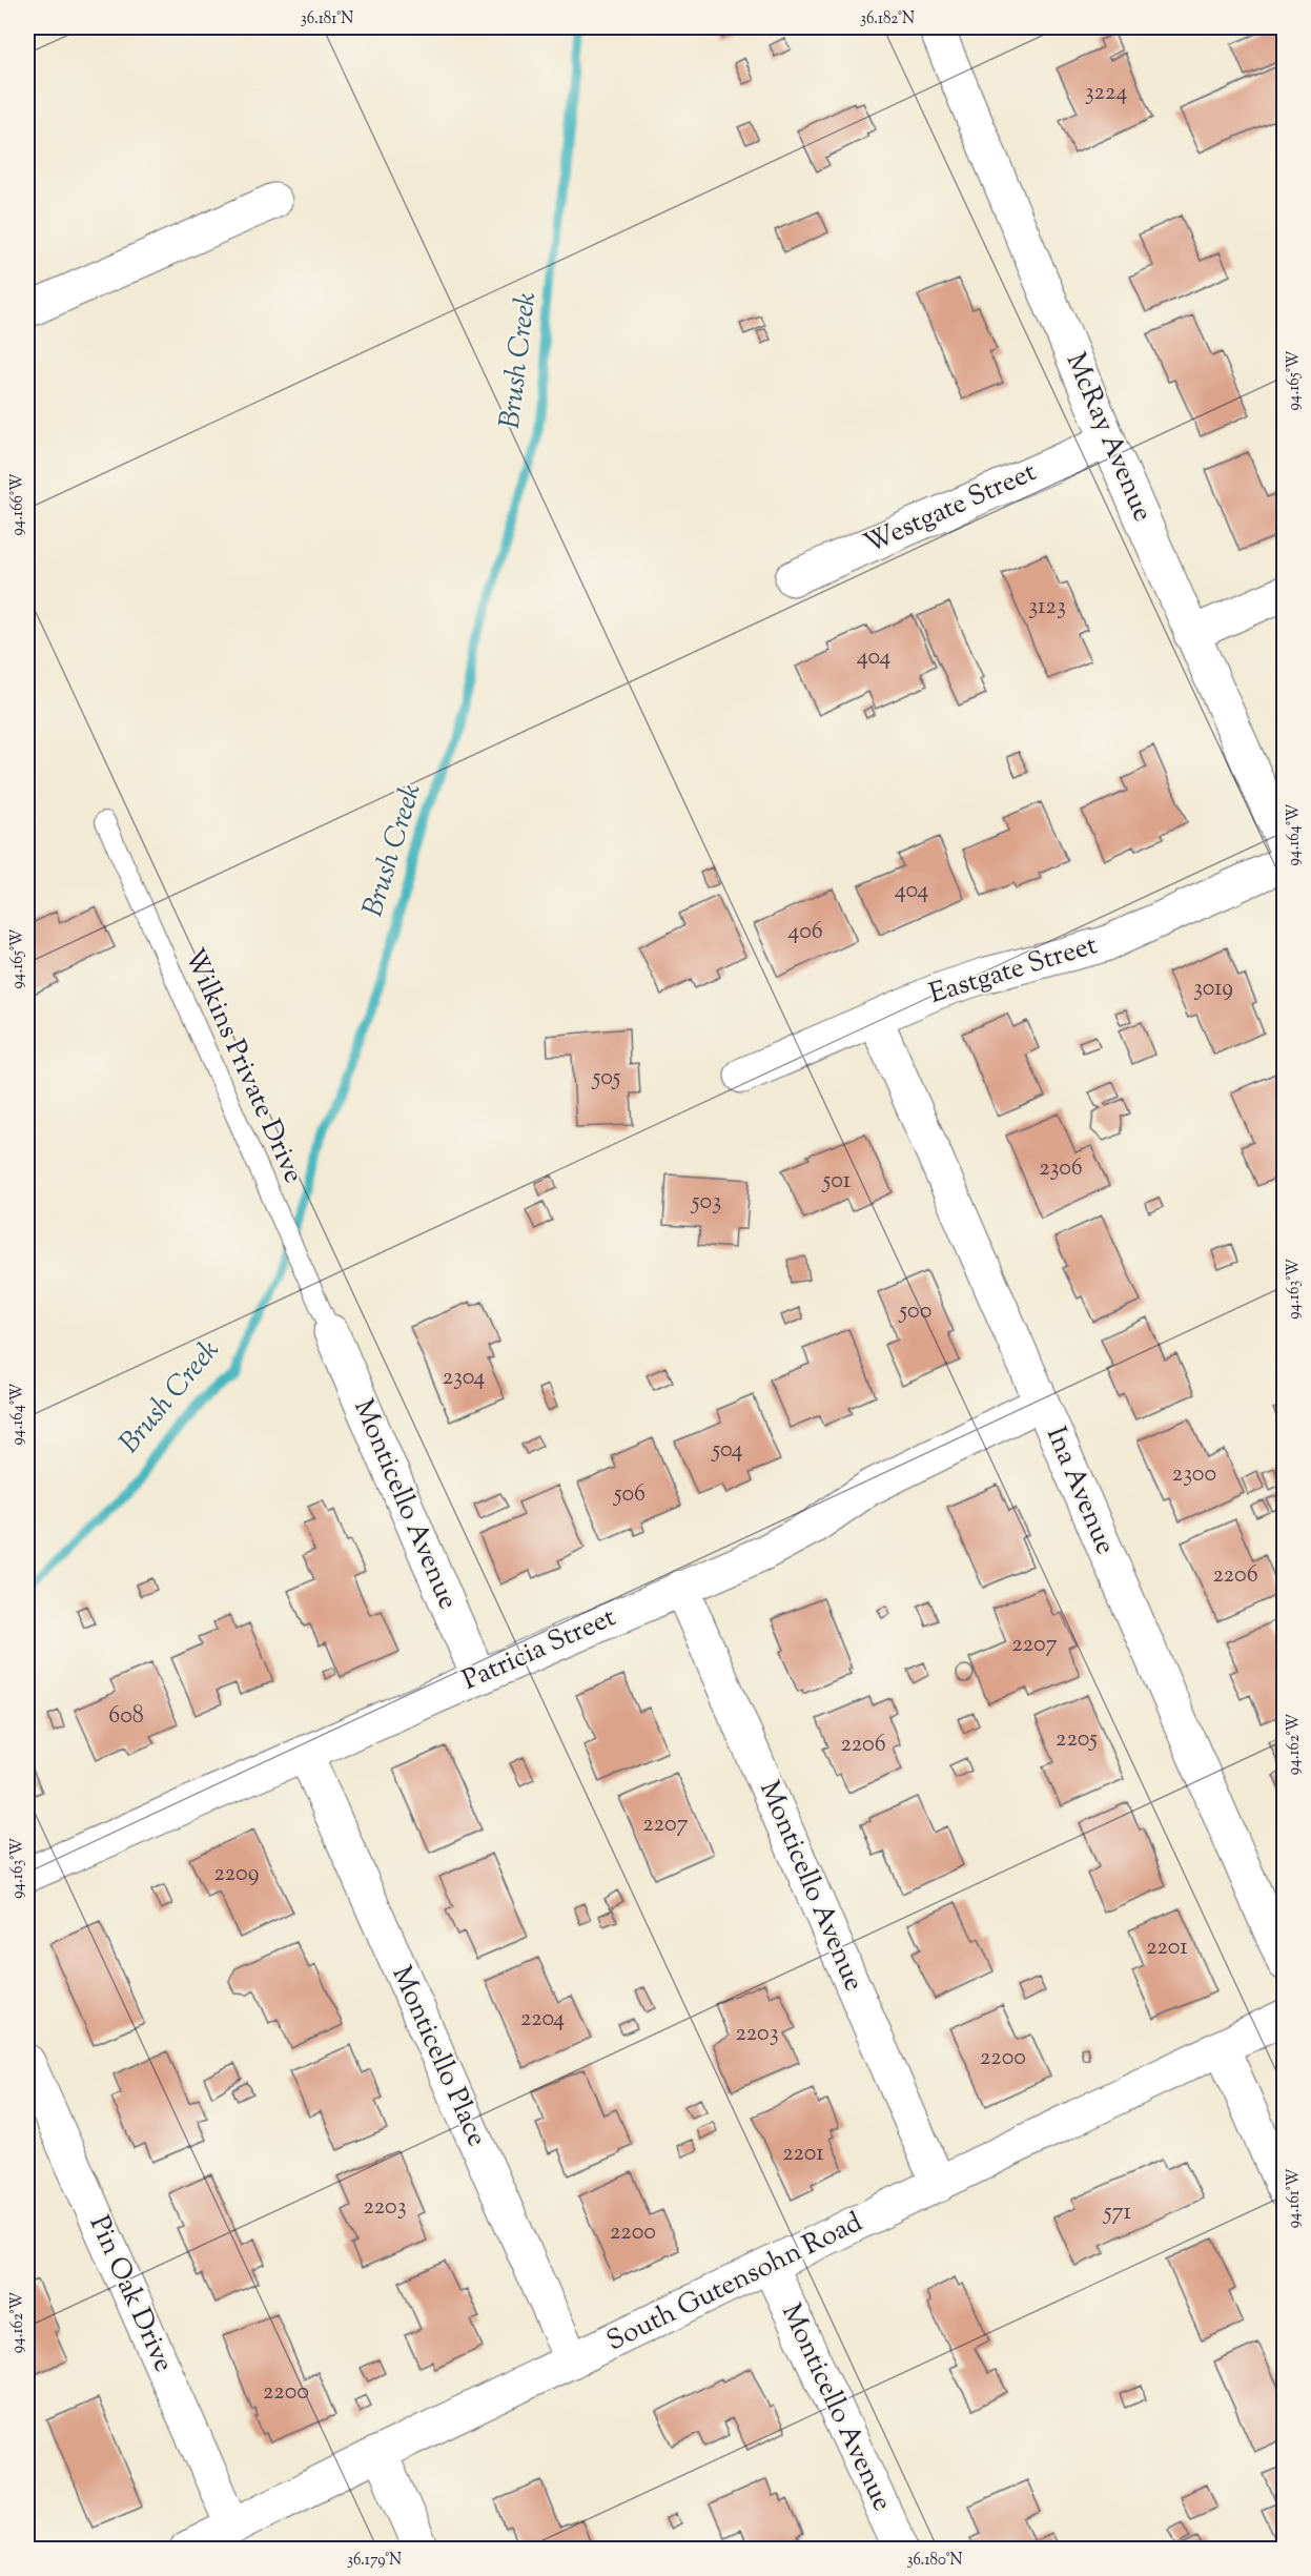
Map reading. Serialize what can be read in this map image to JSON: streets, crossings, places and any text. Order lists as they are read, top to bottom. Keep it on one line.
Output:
{"streets":{"street":["McRay Avenue","Westgate Street","Eastgate Street","Ina Avenue","Monticello Avenue","Patricia Street","Monticello Place","South Gutensohn Road","Pin Oak Drive"],"lane":["Wilkins Private Drive"]},"crossings":[["McRay Avenue","Westgate Street"],["Eastgate Street","Ina Avenue"],["Wilkins Private Drive","Monticello Avenue"],["Ina Avenue","Patricia Street"],["Monticello Avenue","Patricia Street"],["Monticello Avenue","South Gutensohn Road"],["Patricia Street","Monticello Place"],["Monticello Place","South Gutensohn Road"],["South Gutensohn Road","Pin Oak Drive"]],"water":["Brush Creek"],"house_numbers":["3224","3123","404","404","406","3019","505","2306","501","503","500","2304","504","2300","506","2206","2207","608","2205","2206","2207","2209","2201","2204","2203","2200","2201","2203","571","2200","2200"],"coordinates":["36.181°N","36.182°N","94.165°W","94.166°W","94.164°W","94.163°W","94.162°W","94.161°W","36.179°N","36.180°N"]}
